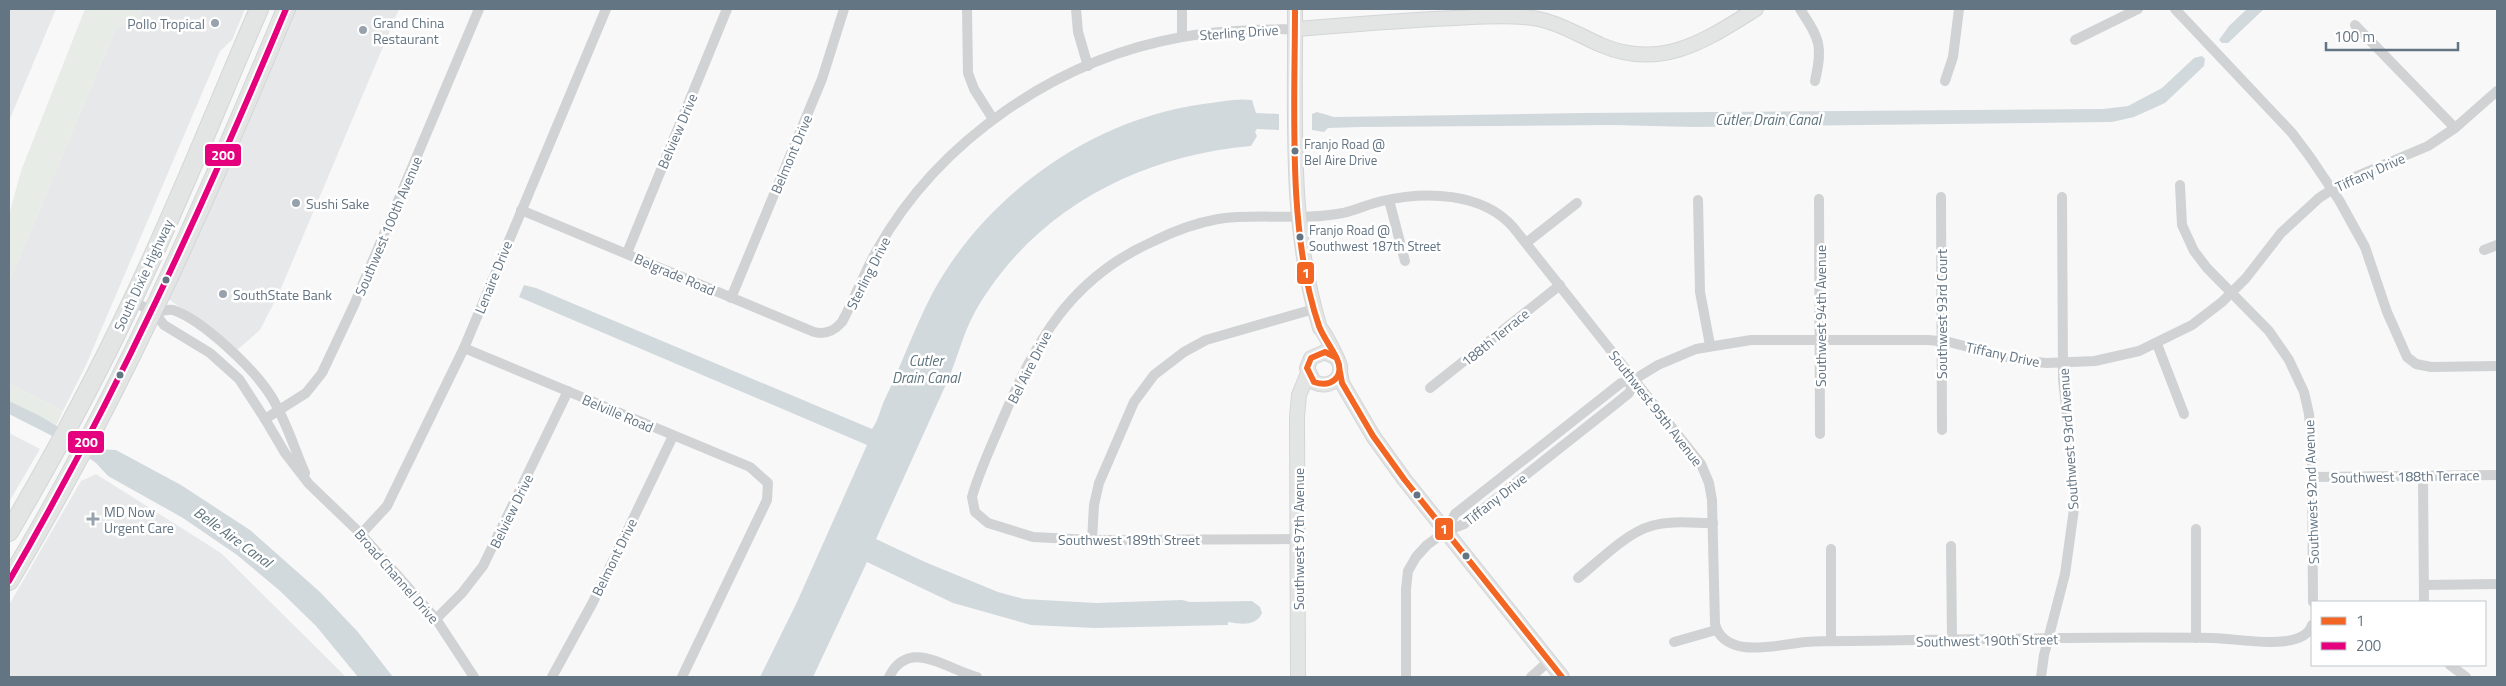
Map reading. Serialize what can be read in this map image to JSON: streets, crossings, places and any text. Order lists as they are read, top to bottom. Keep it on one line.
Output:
{"streets":{"highway":["South Dixie Highway"],"street":["Sterling Drive","Belview Drive","Belmont Drive","Tiffany Drive","Southwest 100th Avenue","Belgrade Road","Lenaire Drive","Southwest 93rd Court","Southwest 94th Avenue","188th Terrace","Bel Aire Drive","Southwest 95th Avenue","Belville Road","Southwest 93rd Avenue","Southwest 188th Terrace","Southwest 92nd Avenue","Southwest 189th Street","Southwest 97th Avenue","Broad Channel Drive","Southwest 190th Street"]},"crossings":[["Sterling Drive","Belgrade Road"],["Belview Drive","Belgrade Road"],["Belview Drive","Belville Road"],["Belview Drive","Broad Channel Drive"],["Belmont Drive","Belgrade Road"],["Belmont Drive","Belville Road"],["Tiffany Drive","Southwest 93rd Court"],["Tiffany Drive","Southwest 94th Avenue"],["Tiffany Drive","Southwest 95th Avenue"],["Tiffany Drive","Southwest 93rd Avenue"],["Tiffany Drive","Southwest 92nd Avenue"],["Southwest 100th Avenue","Broad Channel Drive"],["Belgrade Road","Lenaire Drive"],["South Dixie Highway","Broad Channel Drive"],["Lenaire Drive","Belville Road"],["Lenaire Drive","Broad Channel Drive"],["188th Terrace","Southwest 95th Avenue"],["Bel Aire Drive","Southwest 95th Avenue"],["Bel Aire Drive","Southwest 189th Street"],["Southwest 95th Avenue","Southwest 190th Street"],["Southwest 93rd Avenue","Southwest 190th Street"],["Southwest 188th Terrace","Southwest 92nd Avenue"],["Southwest 189th Street","Southwest 97th Avenue"]],"water":["Cutler Drain Canal","Belle Aire Canal"],"places":{"other":["Pollo Tropical","Grand China Restaurant","Franjo Road @ Bel Aire Drive","Sushi Sake","Franjo Road @ Southwest 187th Street","SouthState Bank"],"health":["MD Now Urgent Care"]},"lines":["transit line 1","transit line 200"],"legend":["1","200"],"scale_bar":"100 m"}
